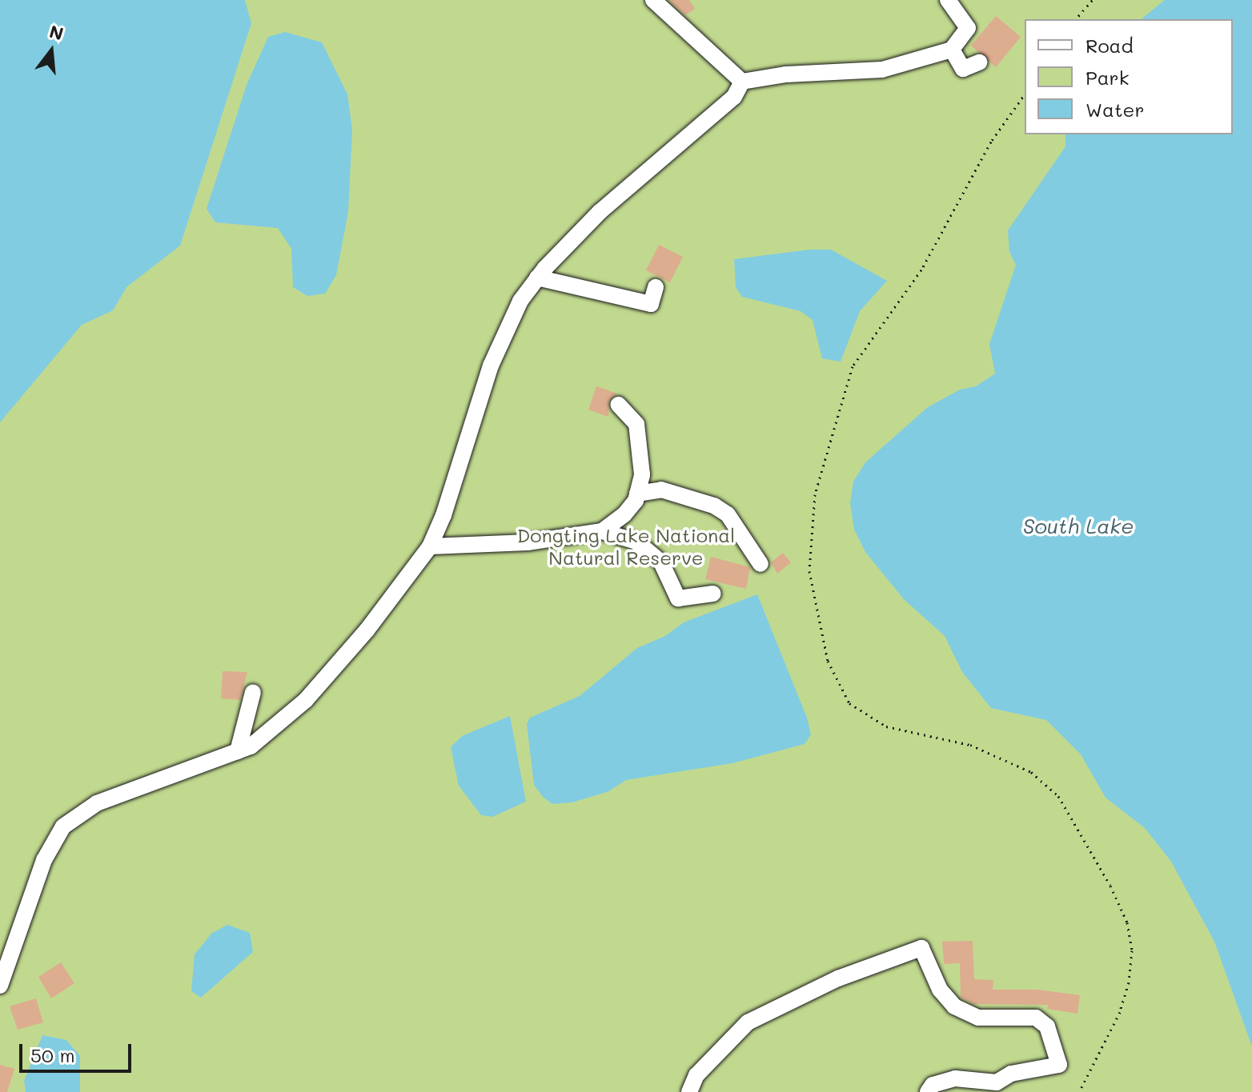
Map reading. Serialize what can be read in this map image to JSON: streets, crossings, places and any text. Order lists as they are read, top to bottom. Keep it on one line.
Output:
{"water":["South Lake"],"parks":["Dongting Lake National Natural Reserve"],"legend":["Road","Park","Water"],"scale_bar":"50 m","north":"top"}
